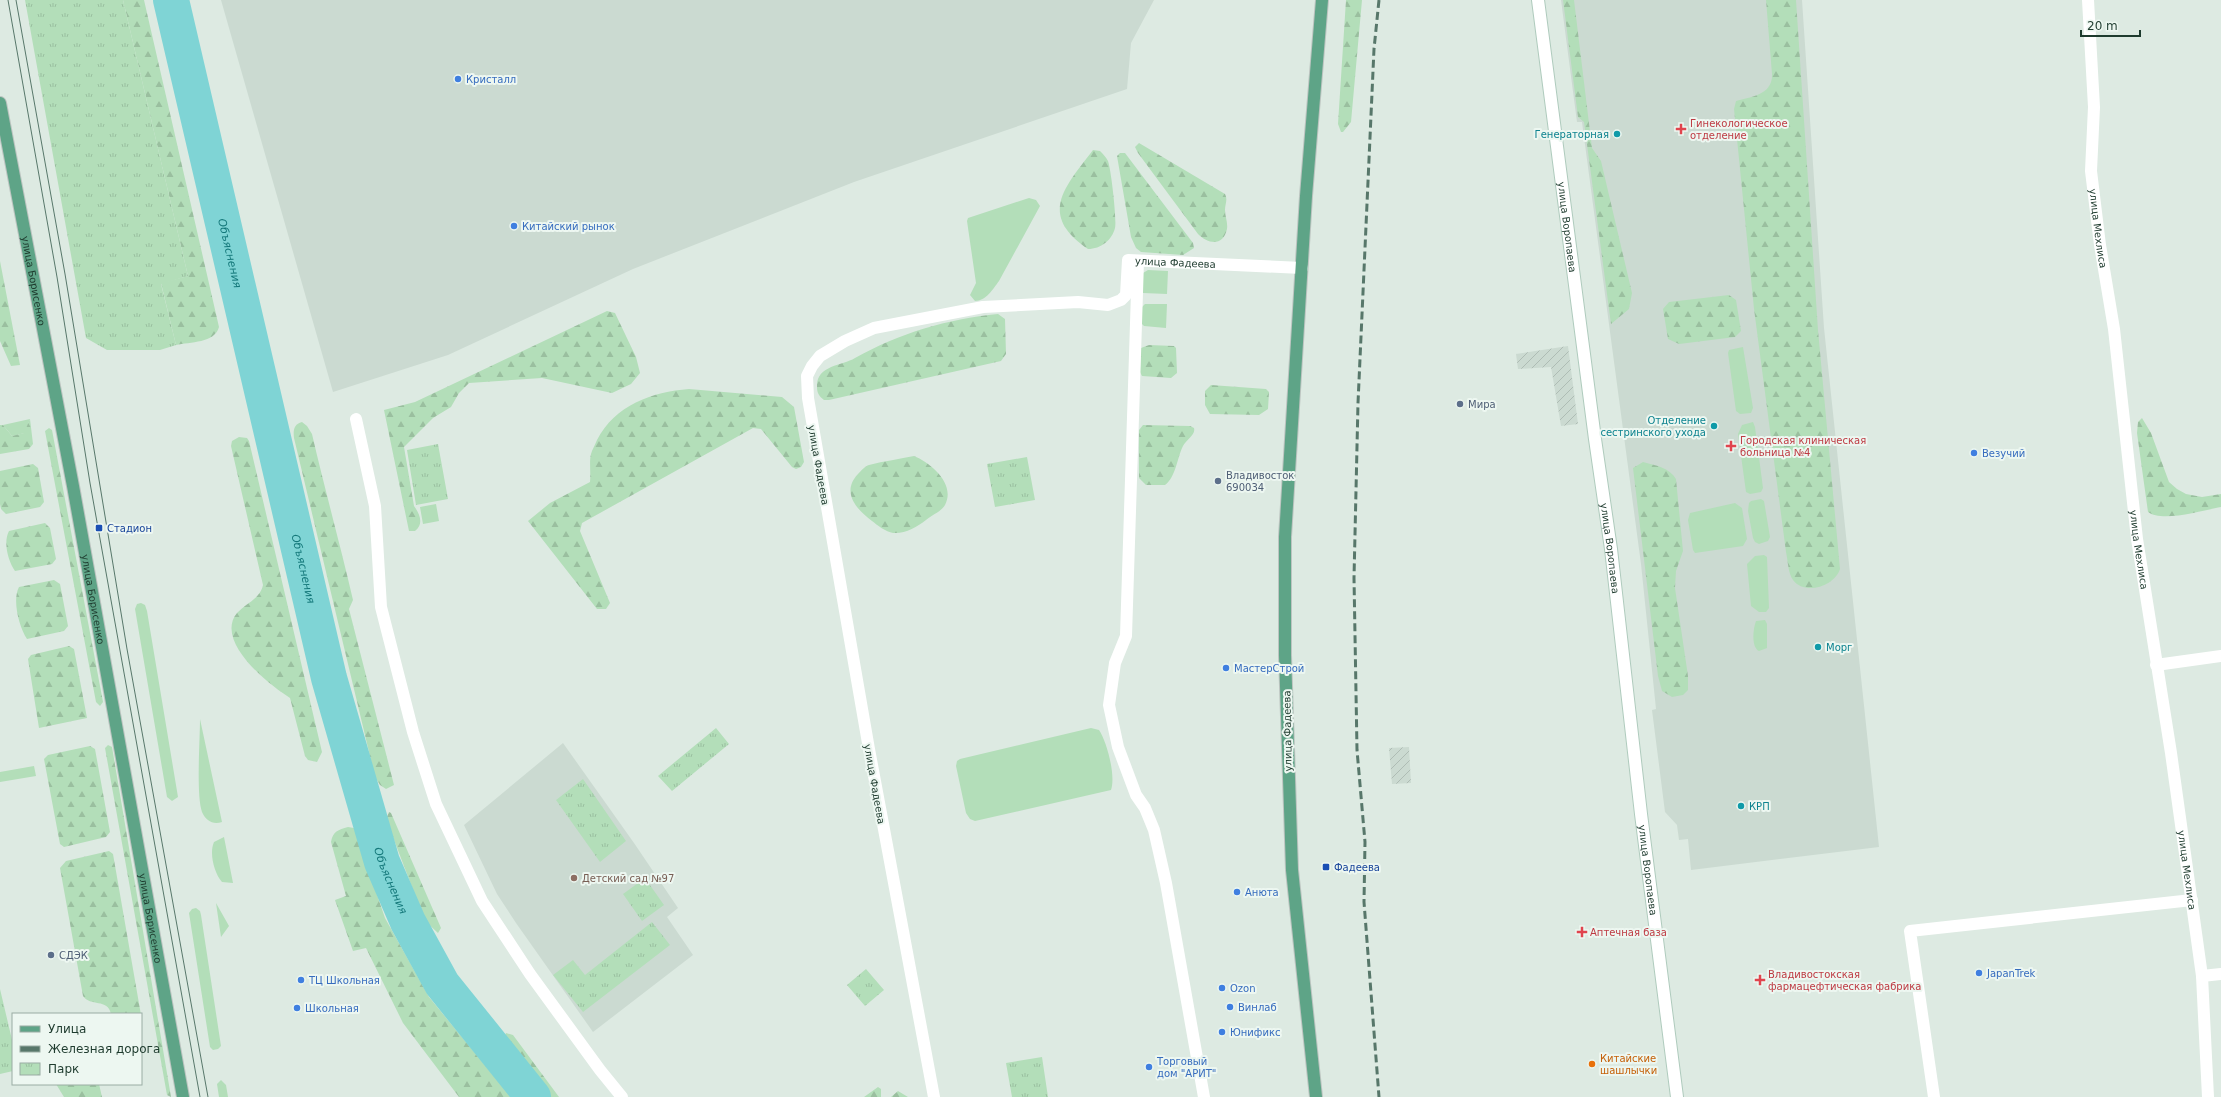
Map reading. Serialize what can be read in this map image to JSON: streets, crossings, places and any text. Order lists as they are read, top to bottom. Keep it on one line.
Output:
{"streets":{"main road":["улица Фадеева","улица Борисенко"],"street":["улица Воропаева","улица Мехлиса"]},"water":["Объяснения"],"places":{"other":["Кристалл","Генераторная","Китайский рынок","Мира","Отделение сестринского ухода","Везучий","Владивосток 690034","Морг","МастерСтрой","КРП","Детский сад №97","Анюта","СДЭК","JapanTrek","ТЦ Школьная","Ozon","Винлаб","Школьная","Юнификс","Китайские шашлычки","Торговый дом \"АРИТ\""],"health":["Гинекологическое отделение","Городская клиническая больница №4","Аптечная база","Владивостокская фармацефтическая фабрика"],"transit":["Стадион","Фадеева"]},"legend":["Улица","Железная дорога","Парк"],"scale_bar":"20 m"}
